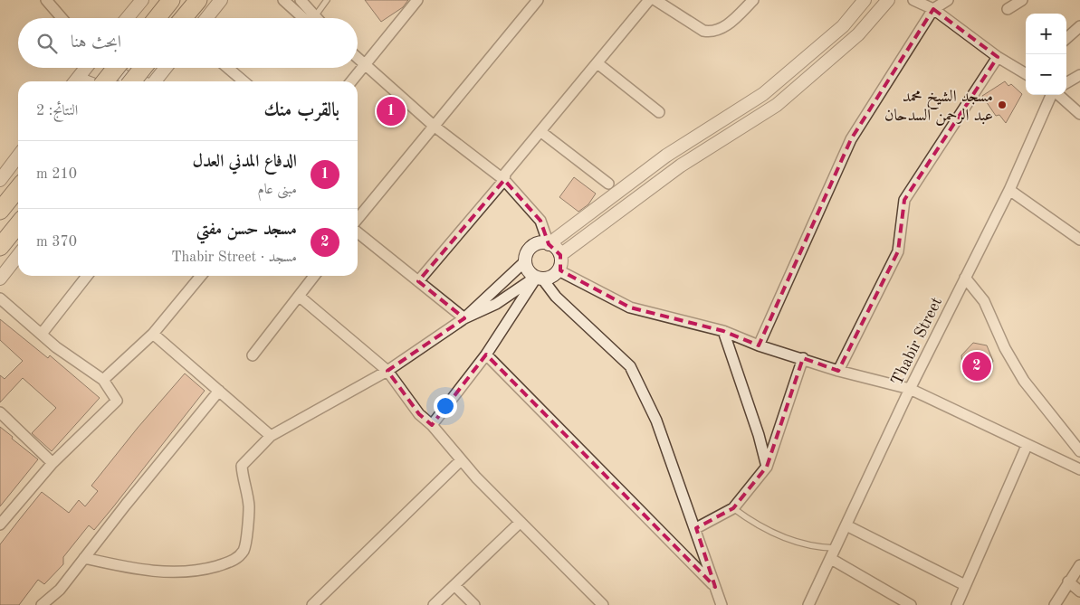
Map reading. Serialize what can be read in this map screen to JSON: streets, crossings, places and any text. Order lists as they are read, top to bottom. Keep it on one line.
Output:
{"streets":{"street":["Thabir Street"]},"places":["مسجد الشيخ محمد عبد الرحمن السدحان"],"page":{"map_buttons":["+","−"],"search":"ابحث هنا","heading":["بالقرب منك","النتائج: 2"],"pins":["1","2"],"list":[{"mark":"1","name":"الدفاع المدني العدل","note":"مبنى عام","value":"210 m"},{"mark":"2","name":"مسجد حسن مفتي","note":"مسجد · Thabir Street","value":"370 m"}]}}
